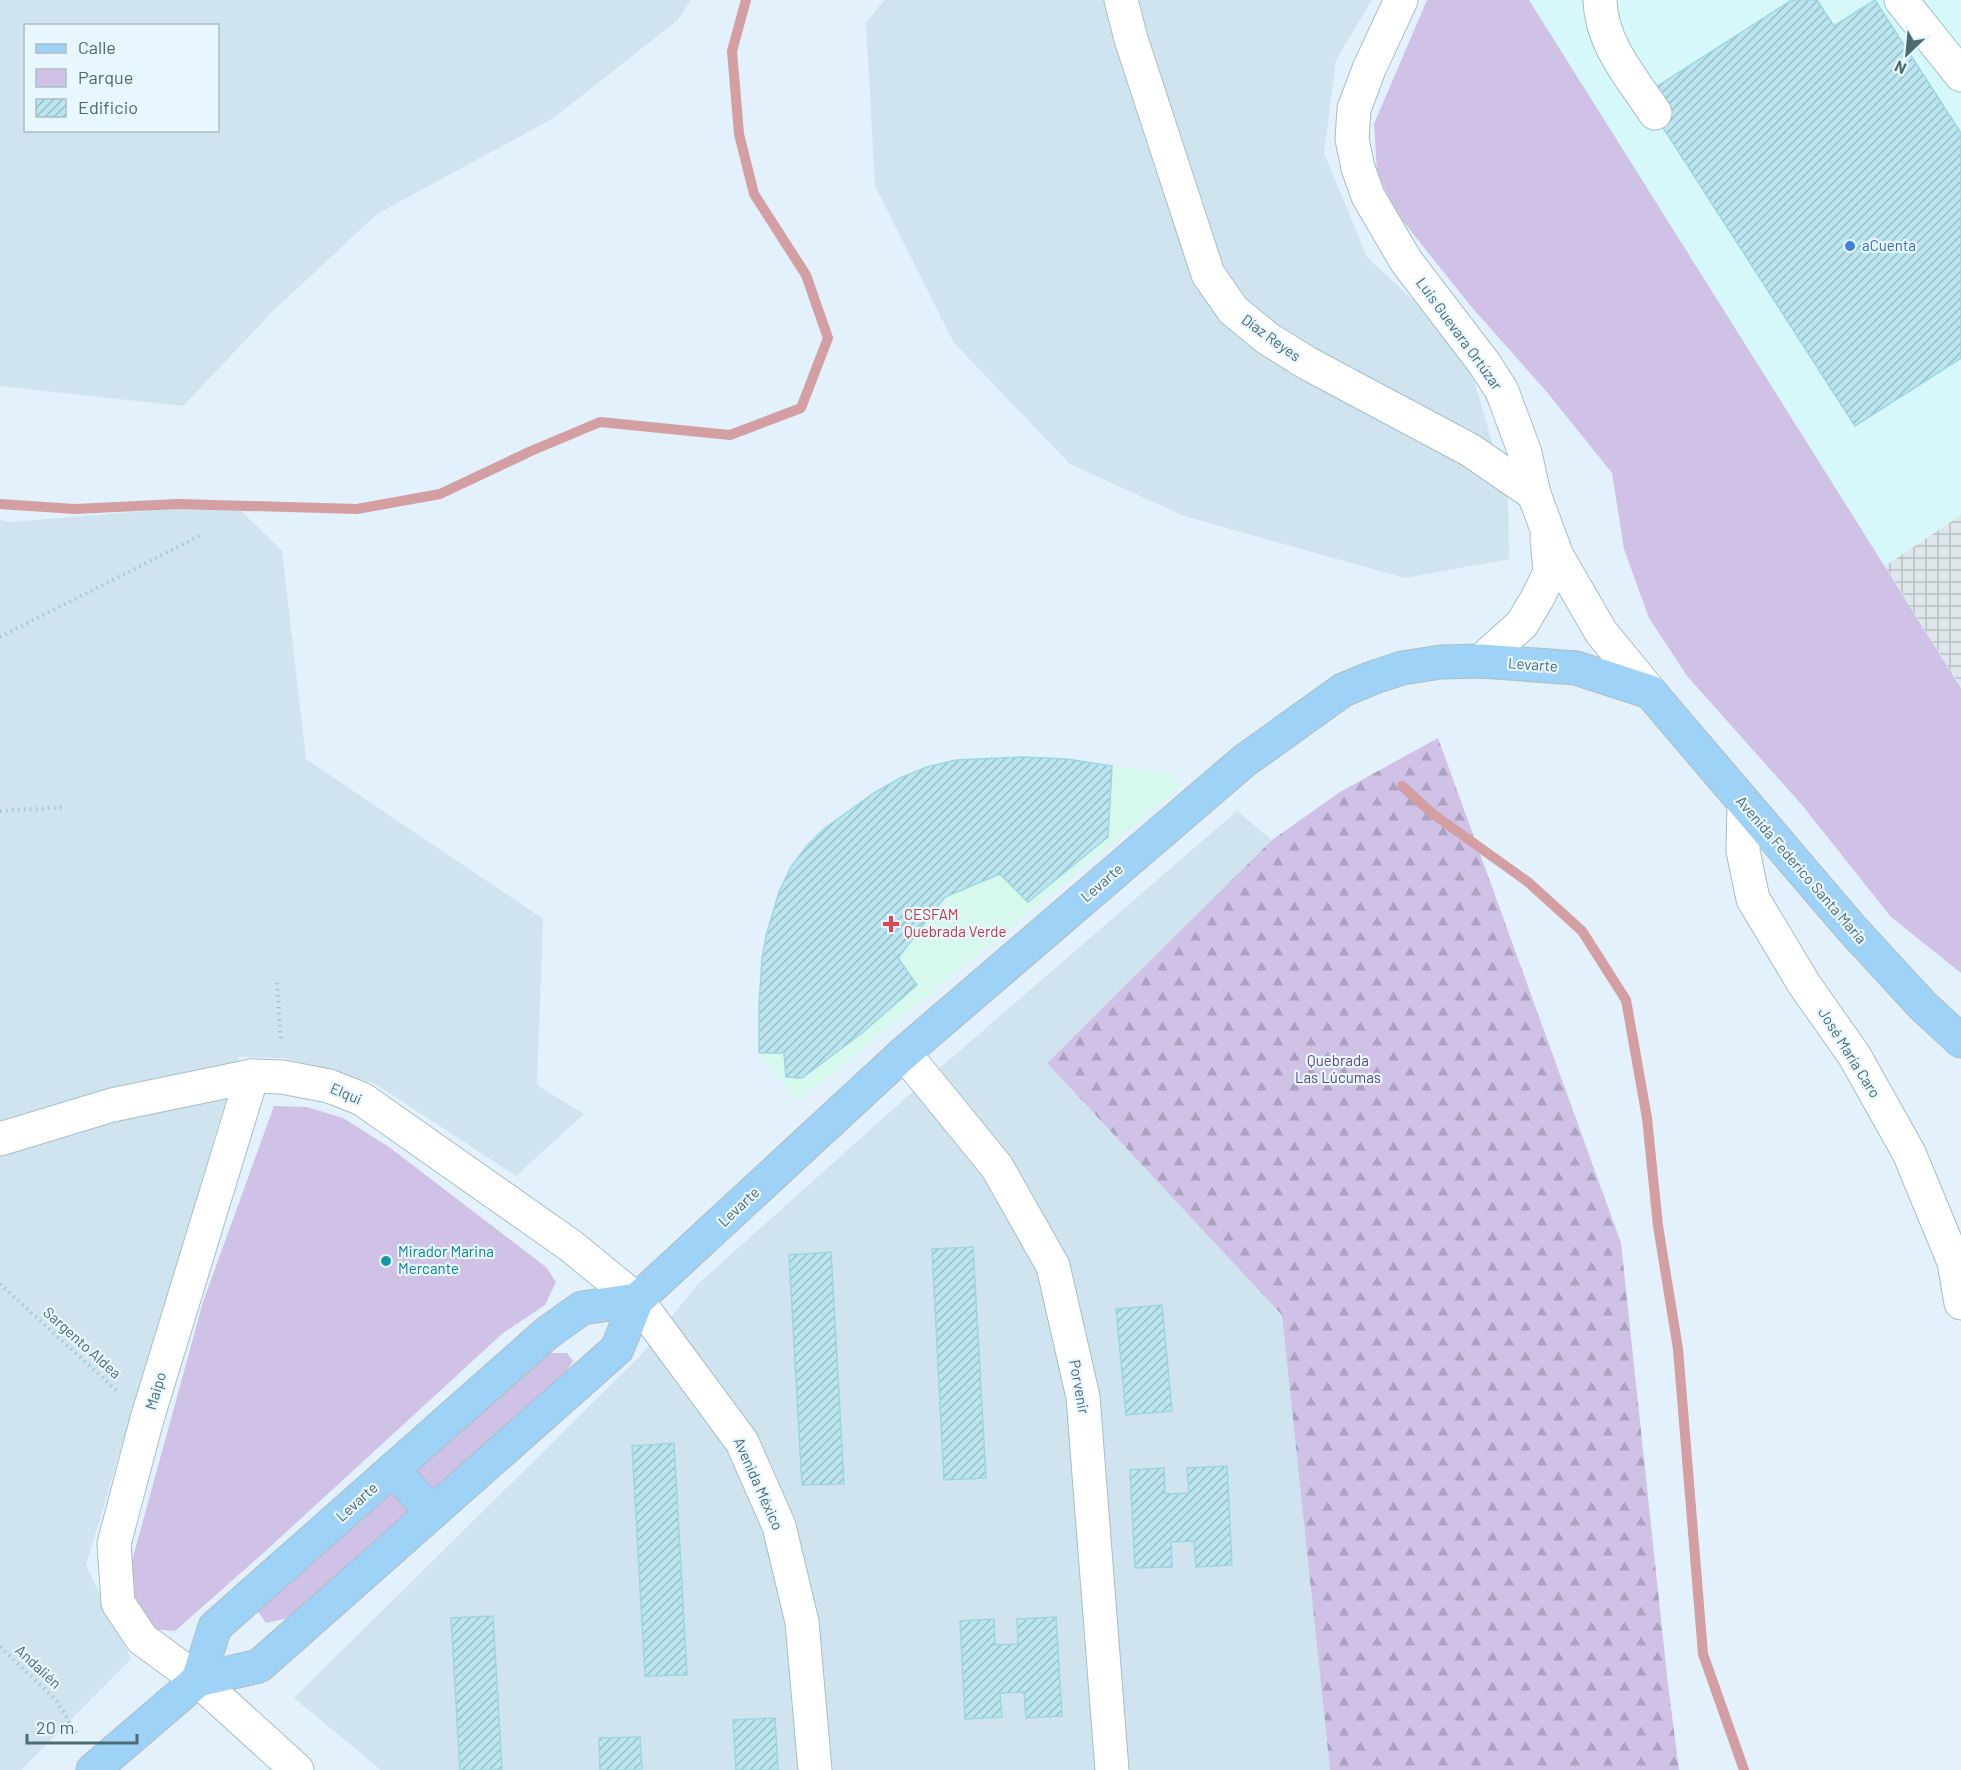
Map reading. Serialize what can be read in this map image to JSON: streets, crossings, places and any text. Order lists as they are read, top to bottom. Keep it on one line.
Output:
{"streets":{"main road":["Levarte","Avenida Federico Santa María"],"street":["Luis Guevara Ortúzar","Díaz Reyes","José María Caro","Elqui","Porvenir","Maipo","Avenida México"],"path":["Sargento Aldea","Andalién"]},"crossings":[["Luis Guevara Ortúzar","Díaz Reyes"],["Luis Guevara Ortúzar","Levarte"],["Luis Guevara Ortúzar","Avenida Federico Santa María"],["Levarte","Avenida Federico Santa María"],["Levarte","Elqui"],["Levarte","Porvenir"],["Levarte","Maipo"],["Levarte","Avenida México"],["Levarte","Andalién"],["Avenida Federico Santa María","José María Caro"],["Elqui","Maipo"],["Elqui","Avenida México"],["Sargento Aldea","Maipo"]],"parks":["Quebrada Las Lúcumas"],"places":{"other":["aCuenta","Mirador Marina Mercante"],"health":["CESFAM Quebrada Verde"]},"legend":["Calle","Parque","Edificio"],"scale_bar":"20 m","north":"bottom left"}
